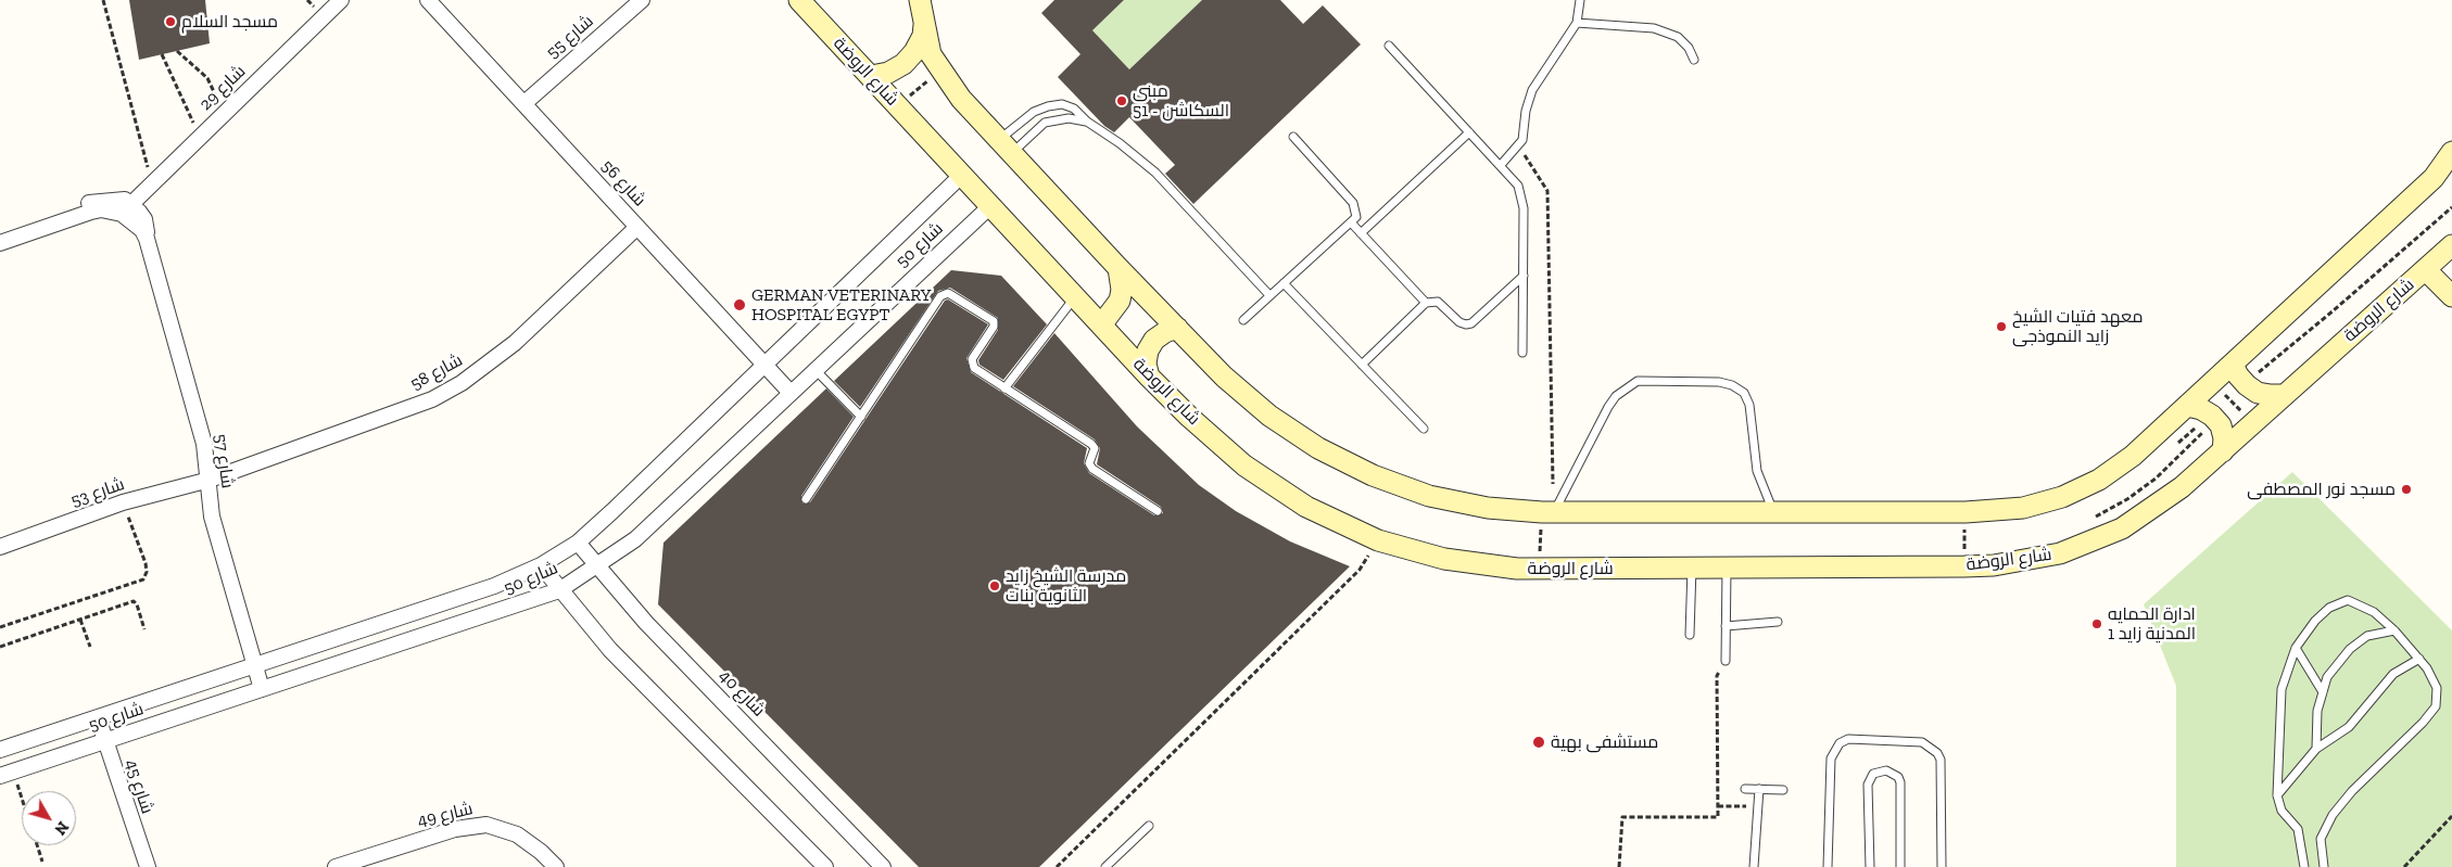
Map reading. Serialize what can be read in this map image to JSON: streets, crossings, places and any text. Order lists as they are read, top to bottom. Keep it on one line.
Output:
{"streets":{"street":["شارع 55","شارع الروضة","شارع 29","شارع 56","شارع 50","شارع 58","شارع 57","شارع 53","شارع 40","شارع 45","شارع 49"]},"crossings":[["شارع 55","شارع 56"],["شارع الروضة","شارع 50"],["شارع 29","شارع 57"],["شارع 56","شارع 50"],["شارع 56","شارع 58"],["شارع 50","شارع 57"],["شارع 50","شارع 40"],["شارع 50","شارع 45"],["شارع 58","شارع 57"],["شارع 58","شارع 53"],["شارع 57","شارع 53"]],"places":["مسجد السلام","مبنى السكاشن - 51","GERMAN VETERINARY HOSPITAL EGYPT","معهد فتيات الشيخ زايد النموذجى","مسجد نور المصطفى","مدرسة الشيخ زايد الثانوية بنات","ادارة الحمايه المدنية زايد 1","مستشفى بهية"],"north":"bottom right"}
